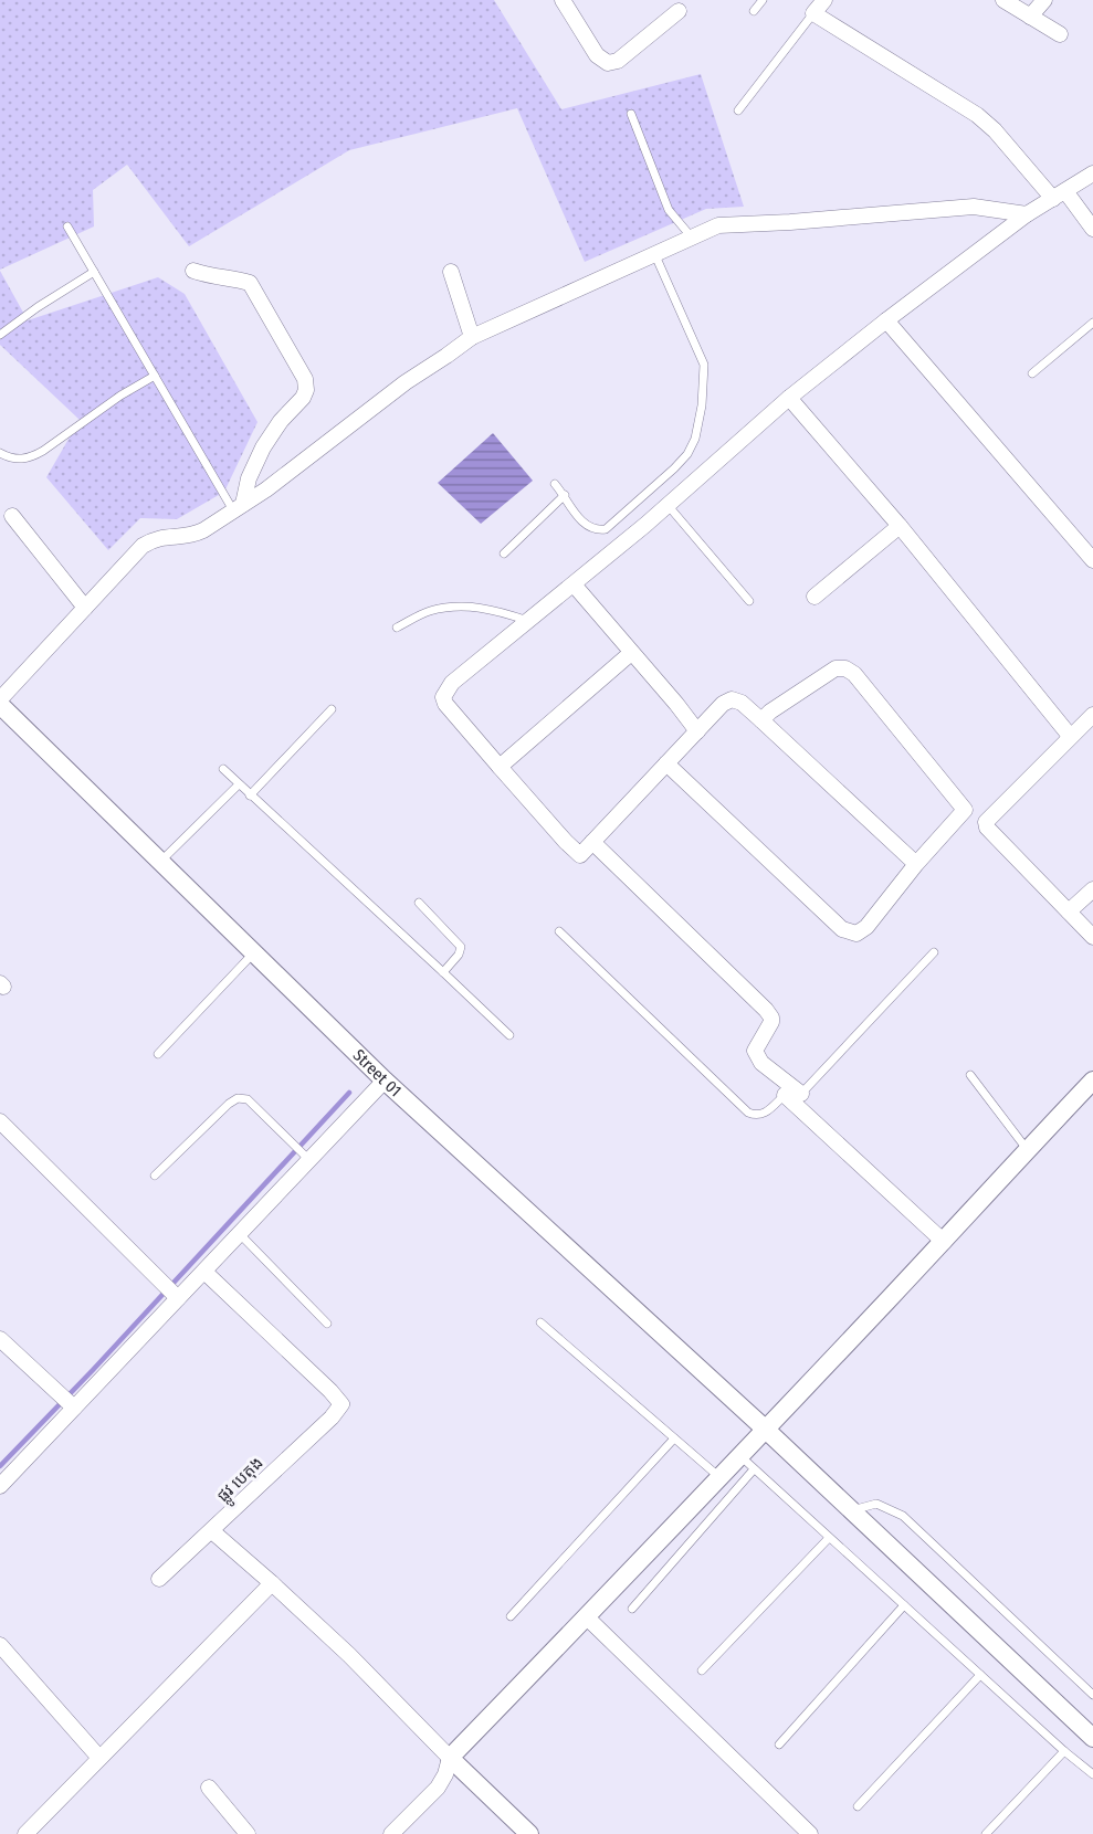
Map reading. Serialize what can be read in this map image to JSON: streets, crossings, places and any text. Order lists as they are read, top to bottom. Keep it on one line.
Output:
{"streets":{"street":["Street 01","ផ្លូវ បេតុង"]}}
